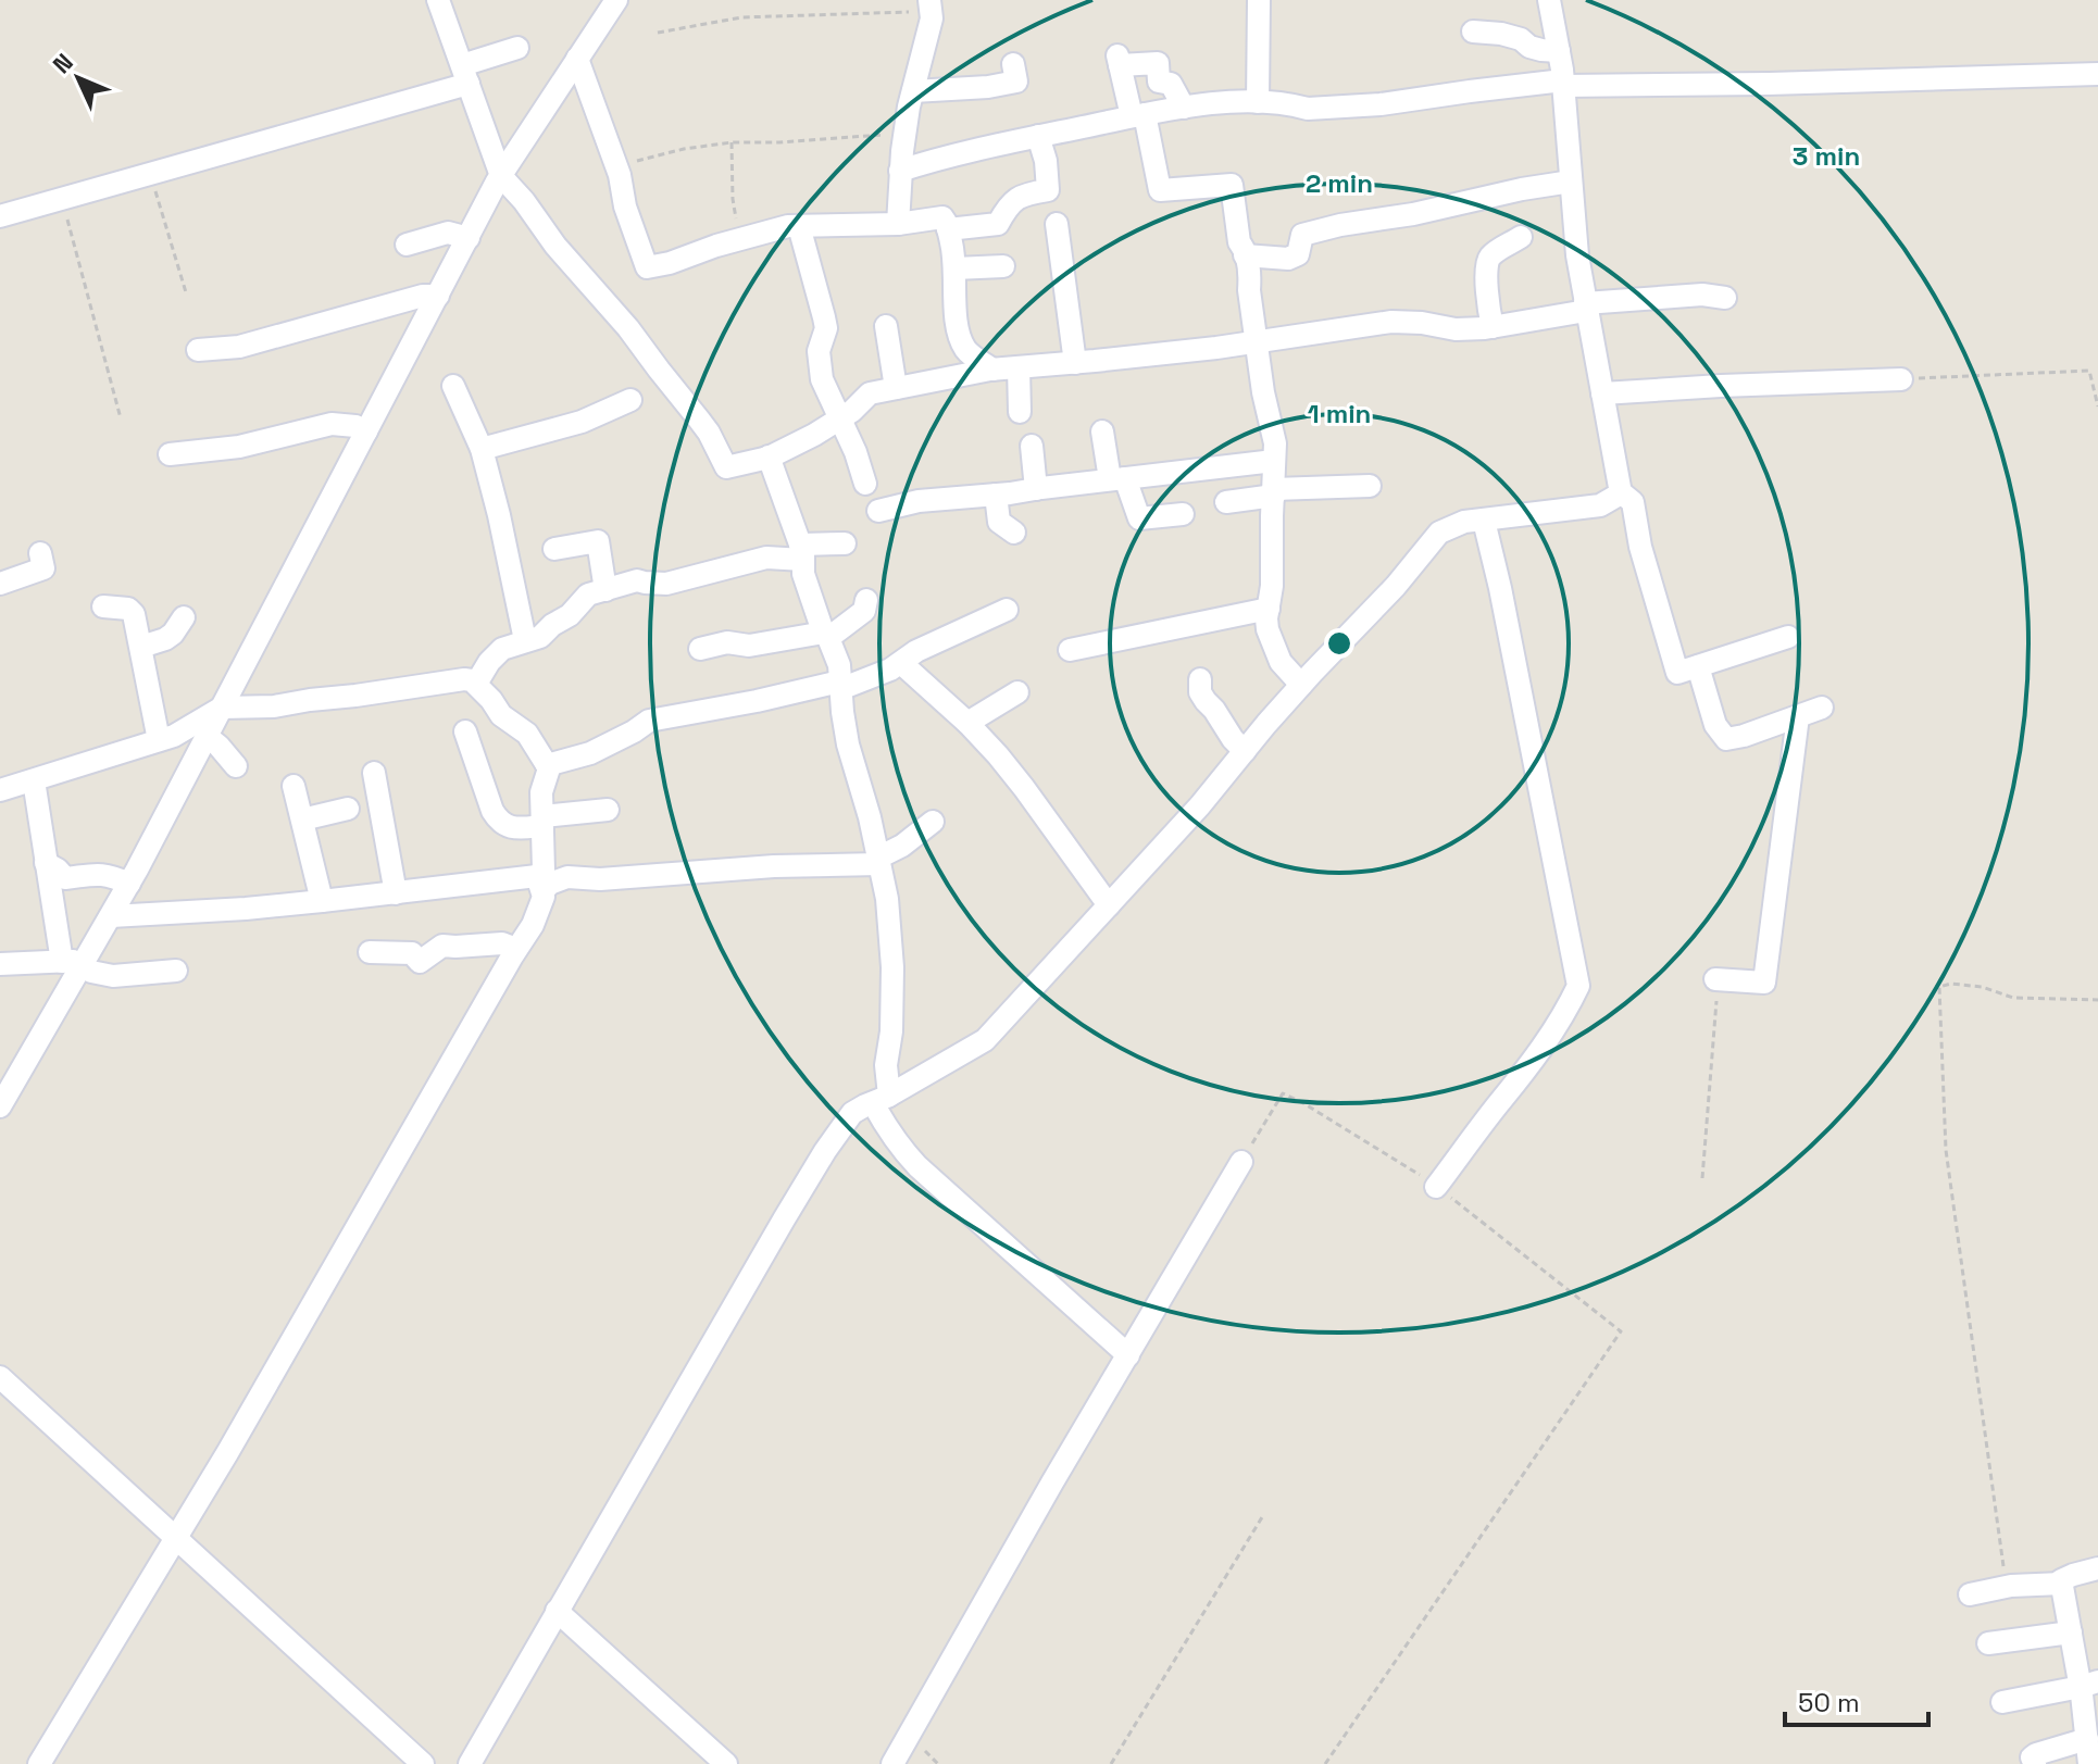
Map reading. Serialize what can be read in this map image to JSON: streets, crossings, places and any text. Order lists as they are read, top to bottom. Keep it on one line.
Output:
{"scale_bar":"50 m","north":"top left","rings":["3 min","2 min","1 min"]}
